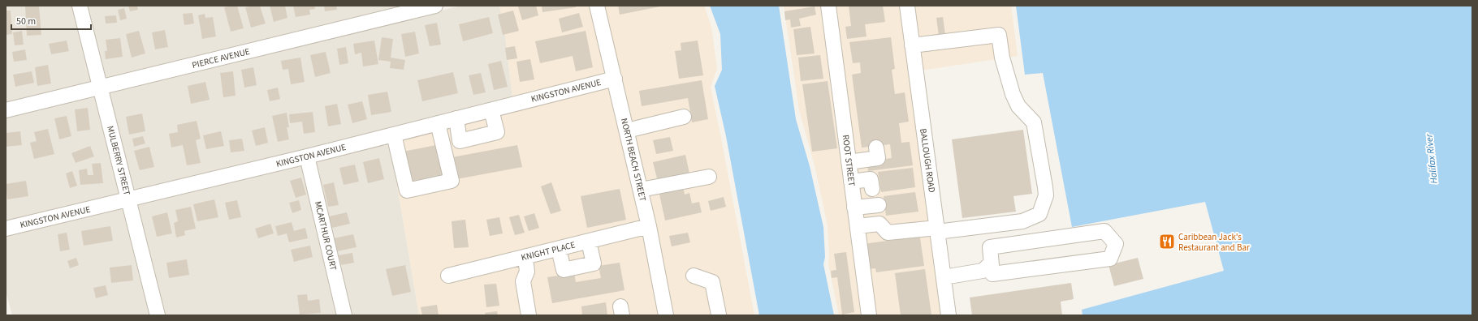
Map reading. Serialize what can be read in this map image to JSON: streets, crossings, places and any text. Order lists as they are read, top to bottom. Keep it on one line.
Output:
{"streets":{"street":["PIERCE AVENUE","KINGSTON AVENUE","NORTH BEACH STREET","MULBERRY STREET","ROOT STREET","BALLOUGH ROAD","MCARTHUR COURT","KNIGHT PLACE"]},"crossings":[["PIERCE AVENUE","MULBERRY STREET"],["KINGSTON AVENUE","NORTH BEACH STREET"],["KINGSTON AVENUE","MULBERRY STREET"],["KINGSTON AVENUE","MCARTHUR COURT"],["NORTH BEACH STREET","KNIGHT PLACE"]],"water":["Halifax River"],"places":{"restaurant":["Caribbean Jack's Restaurant and Bar"]},"scale_bar":"50 m"}
